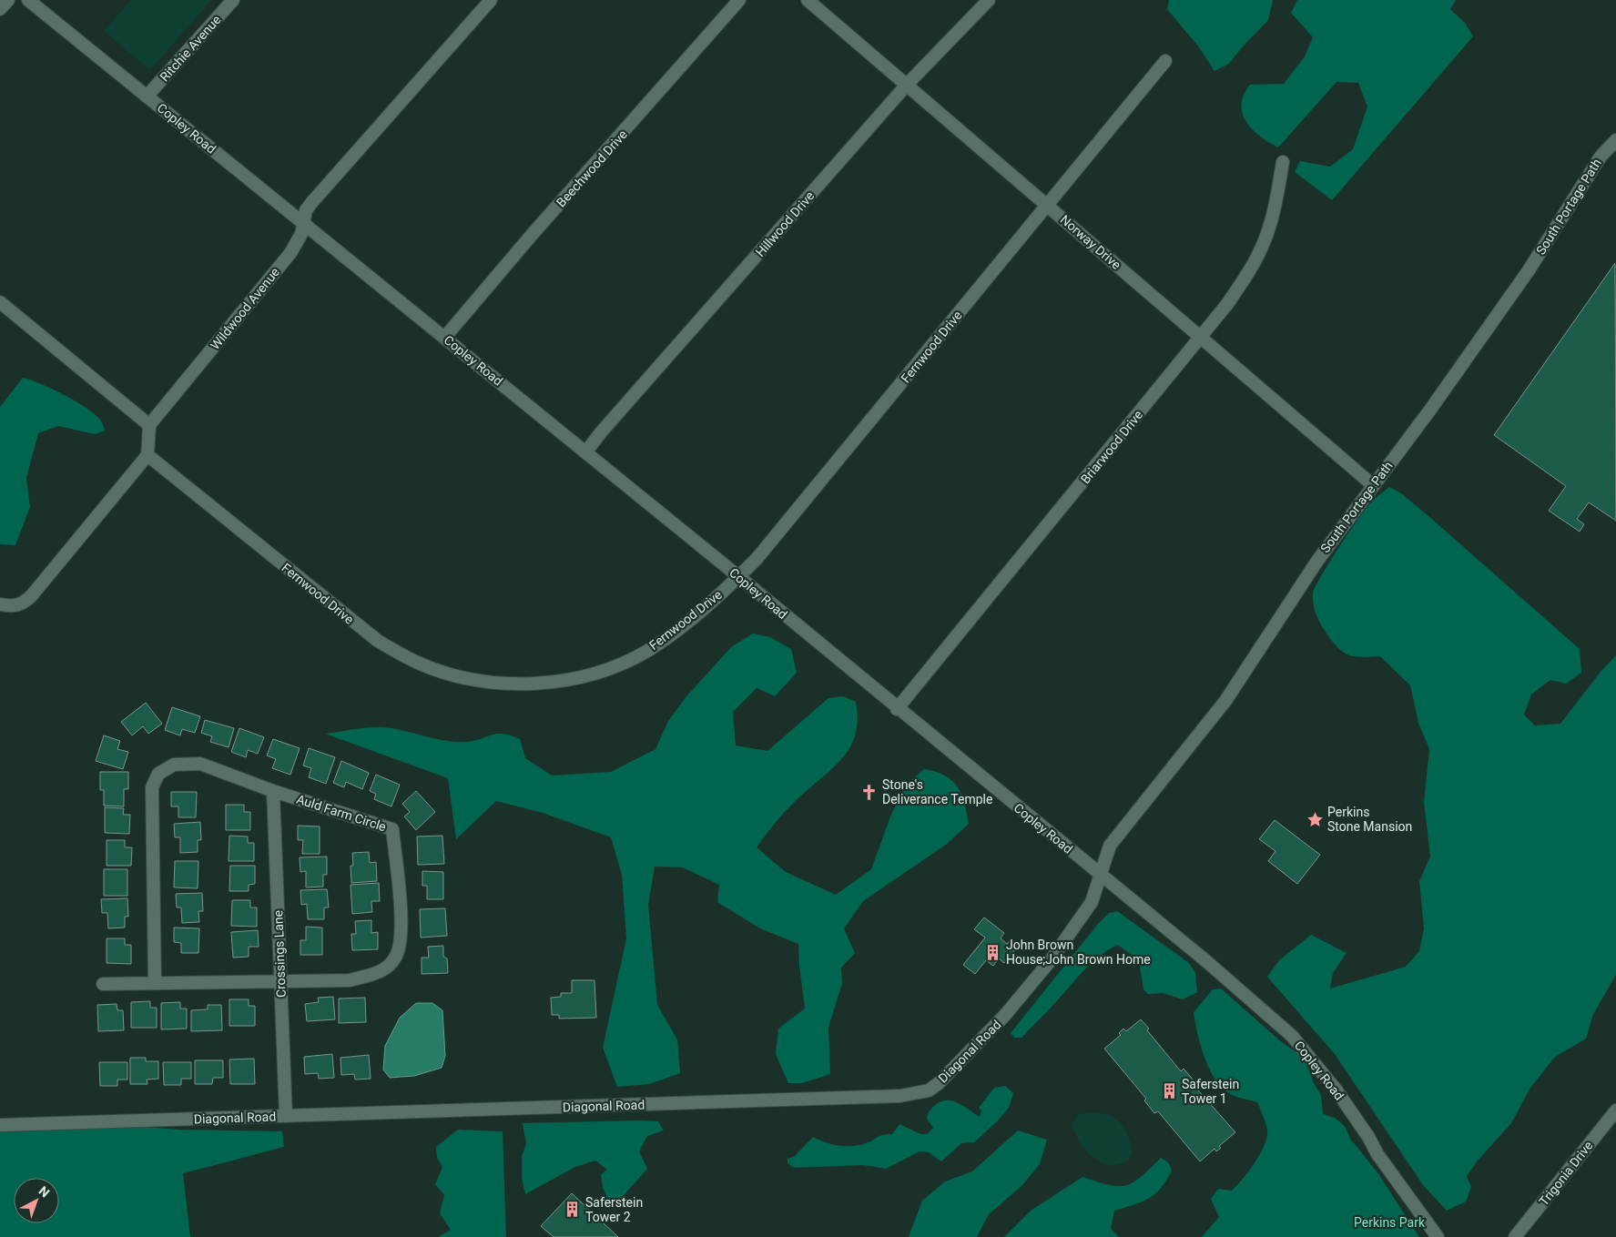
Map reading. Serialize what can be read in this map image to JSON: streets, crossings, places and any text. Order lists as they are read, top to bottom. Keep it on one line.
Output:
{"streets":{"street":["Ritchie Avenue","Copley Road","Beechwood Drive","South Portage Path","Hillwood Drive","Norway Drive","Wildwood Avenue","Fernwood Drive","Briarwood Drive","Auld Farm Circle","Crossings Lane","Diagonal Road","Trigonia Drive"]},"crossings":[["Ritchie Avenue","Copley Road"],["Copley Road","Beechwood Drive"],["Copley Road","South Portage Path"],["Copley Road","Hillwood Drive"],["Copley Road","Wildwood Avenue"],["Copley Road","Fernwood Drive"],["Copley Road","Briarwood Drive"],["Copley Road","Diagonal Road"],["South Portage Path","Norway Drive"],["South Portage Path","Diagonal Road"],["Hillwood Drive","Norway Drive"],["Norway Drive","Fernwood Drive"],["Norway Drive","Briarwood Drive"],["Auld Farm Circle","Crossings Lane"],["Crossings Lane","Diagonal Road"]],"parks":["Perkins Park"],"places":{"church":["Stone's Deliverance Temple"],"place":["Perkins Stone Mansion"],"building":["John Brown House;John Brown Home","Saferstein Tower 1","Saferstein Tower 2"]},"north":"top right"}
